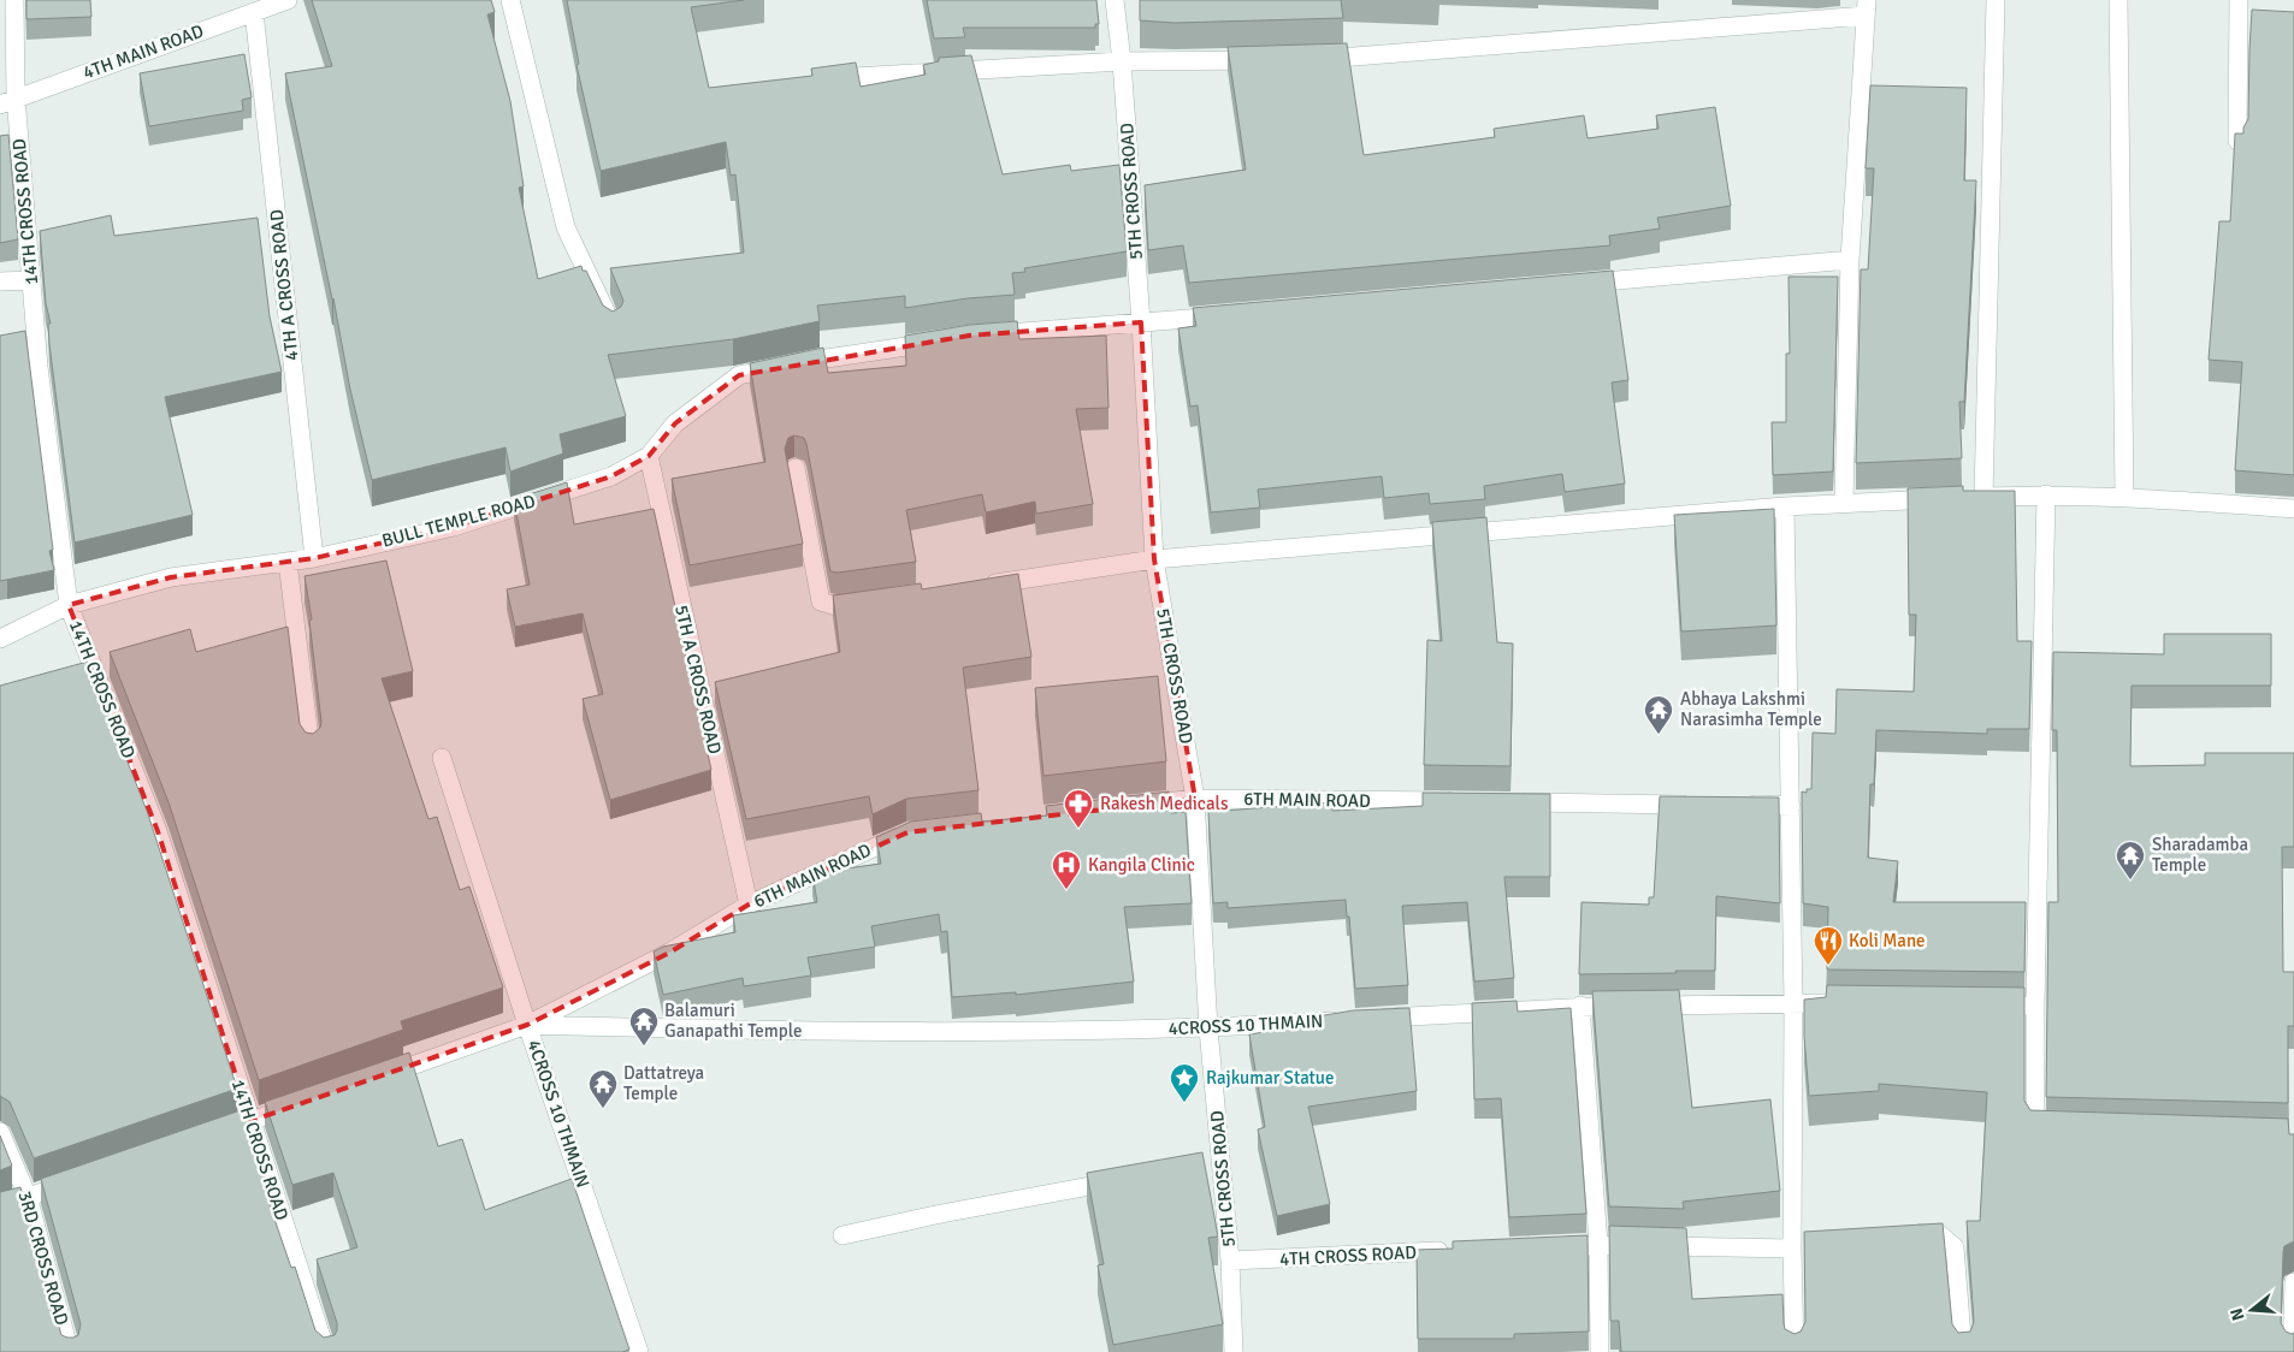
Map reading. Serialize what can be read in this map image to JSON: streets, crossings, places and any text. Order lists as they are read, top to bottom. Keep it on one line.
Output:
{"streets":{"street":["4TH MAIN ROAD","5TH CROSS ROAD","14TH CROSS ROAD","4TH A CROSS ROAD","BULL TEMPLE ROAD","5TH A CROSS ROAD","6TH MAIN ROAD","4CROSS 10 THMAIN","4TH CROSS ROAD","3RD CROSS ROAD"]},"crossings":[["4TH MAIN ROAD","14TH CROSS ROAD"],["4TH MAIN ROAD","4TH A CROSS ROAD"],["5TH CROSS ROAD","6TH MAIN ROAD"],["5TH CROSS ROAD","4CROSS 10 THMAIN"],["5TH CROSS ROAD","4TH CROSS ROAD"],["14TH CROSS ROAD","BULL TEMPLE ROAD"],["4TH A CROSS ROAD","BULL TEMPLE ROAD"],["BULL TEMPLE ROAD","5TH A CROSS ROAD"],["5TH A CROSS ROAD","6TH MAIN ROAD"],["6TH MAIN ROAD","4CROSS 10 THMAIN"]],"places":{"temple":["Abhaya Lakshmi Narasimha Temple","Sharadamba Temple","Balamuri Ganapathi Temple","Dattatreya Temple"],"pharmacy":["Rakesh Medicals"],"hospital":["Kangila Clinic"],"restaurant":["Koli Mane"],"place":["Rajkumar Statue"]},"north":"left"}
